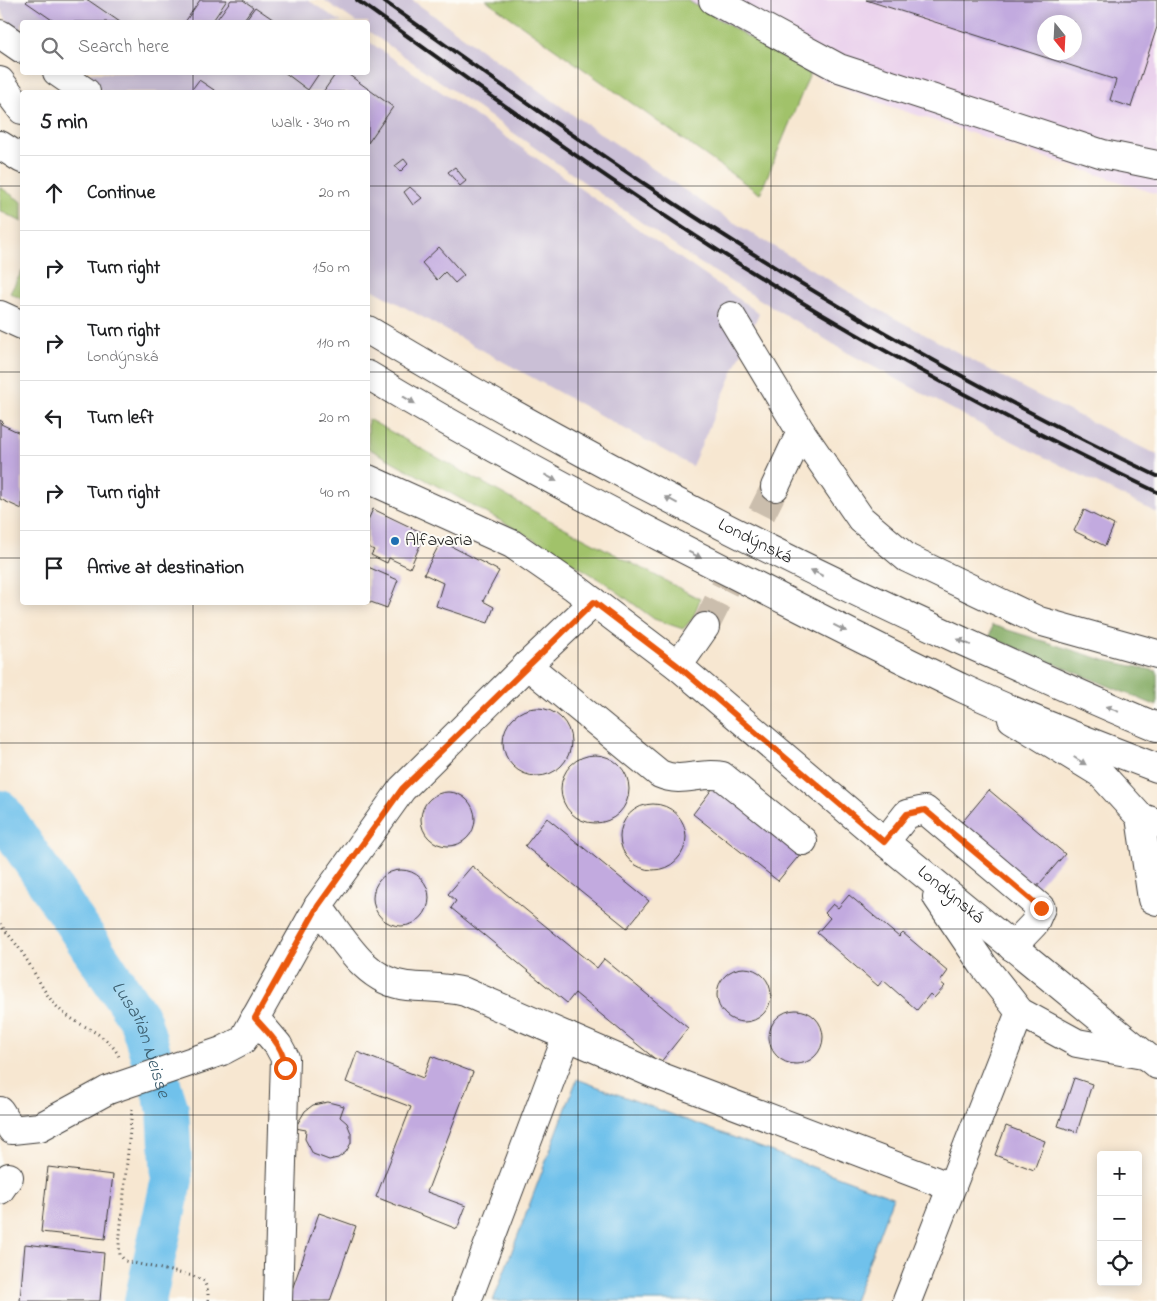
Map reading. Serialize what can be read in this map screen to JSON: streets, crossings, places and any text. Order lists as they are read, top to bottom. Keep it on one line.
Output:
{"streets":{"main road":["Londýnská"]},"water":["Lusatian Neisse"],"places":["Alfavaria"],"north":"bottom","page":{"search":"Search here","heading":["5 min","Walk · 340 m"],"list":[["Continue","20 m"],["Turn right","150 m"],["Turn right","Londýnská","110 m"],["Turn left","20 m"],["Turn right","40 m"],"Arrive at destination"],"map_buttons":["+","−"]}}
